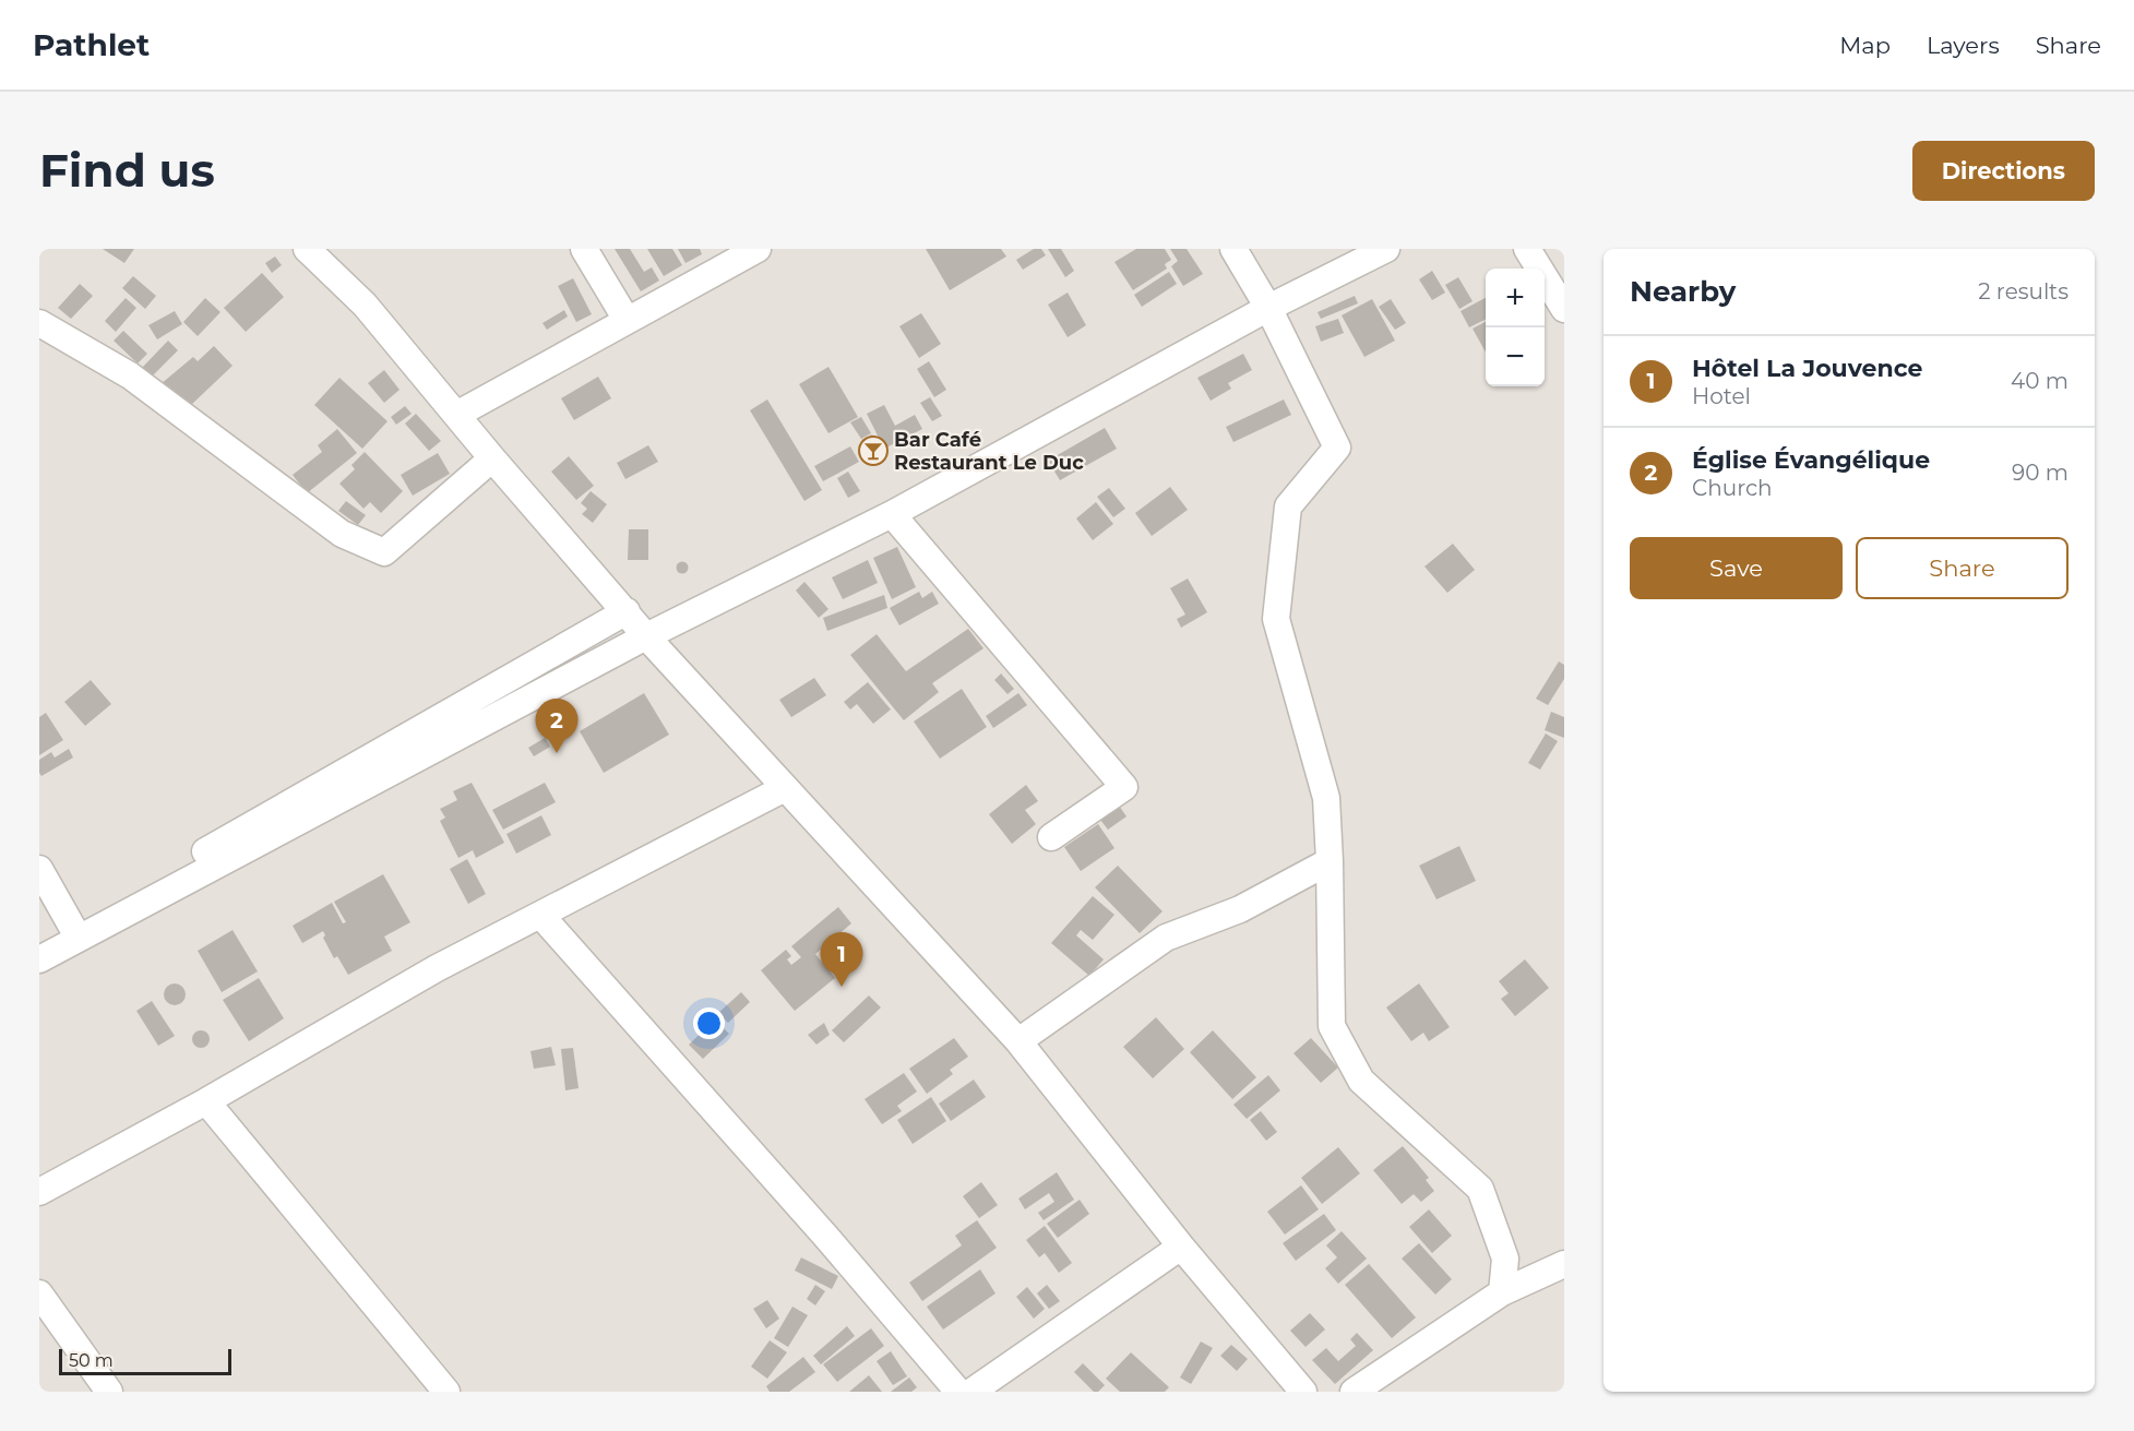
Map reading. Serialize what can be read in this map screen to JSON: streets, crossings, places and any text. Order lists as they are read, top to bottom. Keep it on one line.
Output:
{"places":{"bar":["Bar Café Restaurant Le Duc"]},"scale_bar":"50 m","page":{"header":"Pathlet","nav":["Map","Layers","Share"],"buttons":["Directions",["Save","Share"]],"title":"Find us","heading":["Nearby","2 results"],"map_buttons":["+","−"],"list":[{"mark":"1","name":"Hôtel La Jouvence","note":"Hotel","value":"40 m"},{"mark":"2","name":"Église Évangélique","note":"Church","value":"90 m"}],"pins":["2","1"],"scale":"50 m"}}
